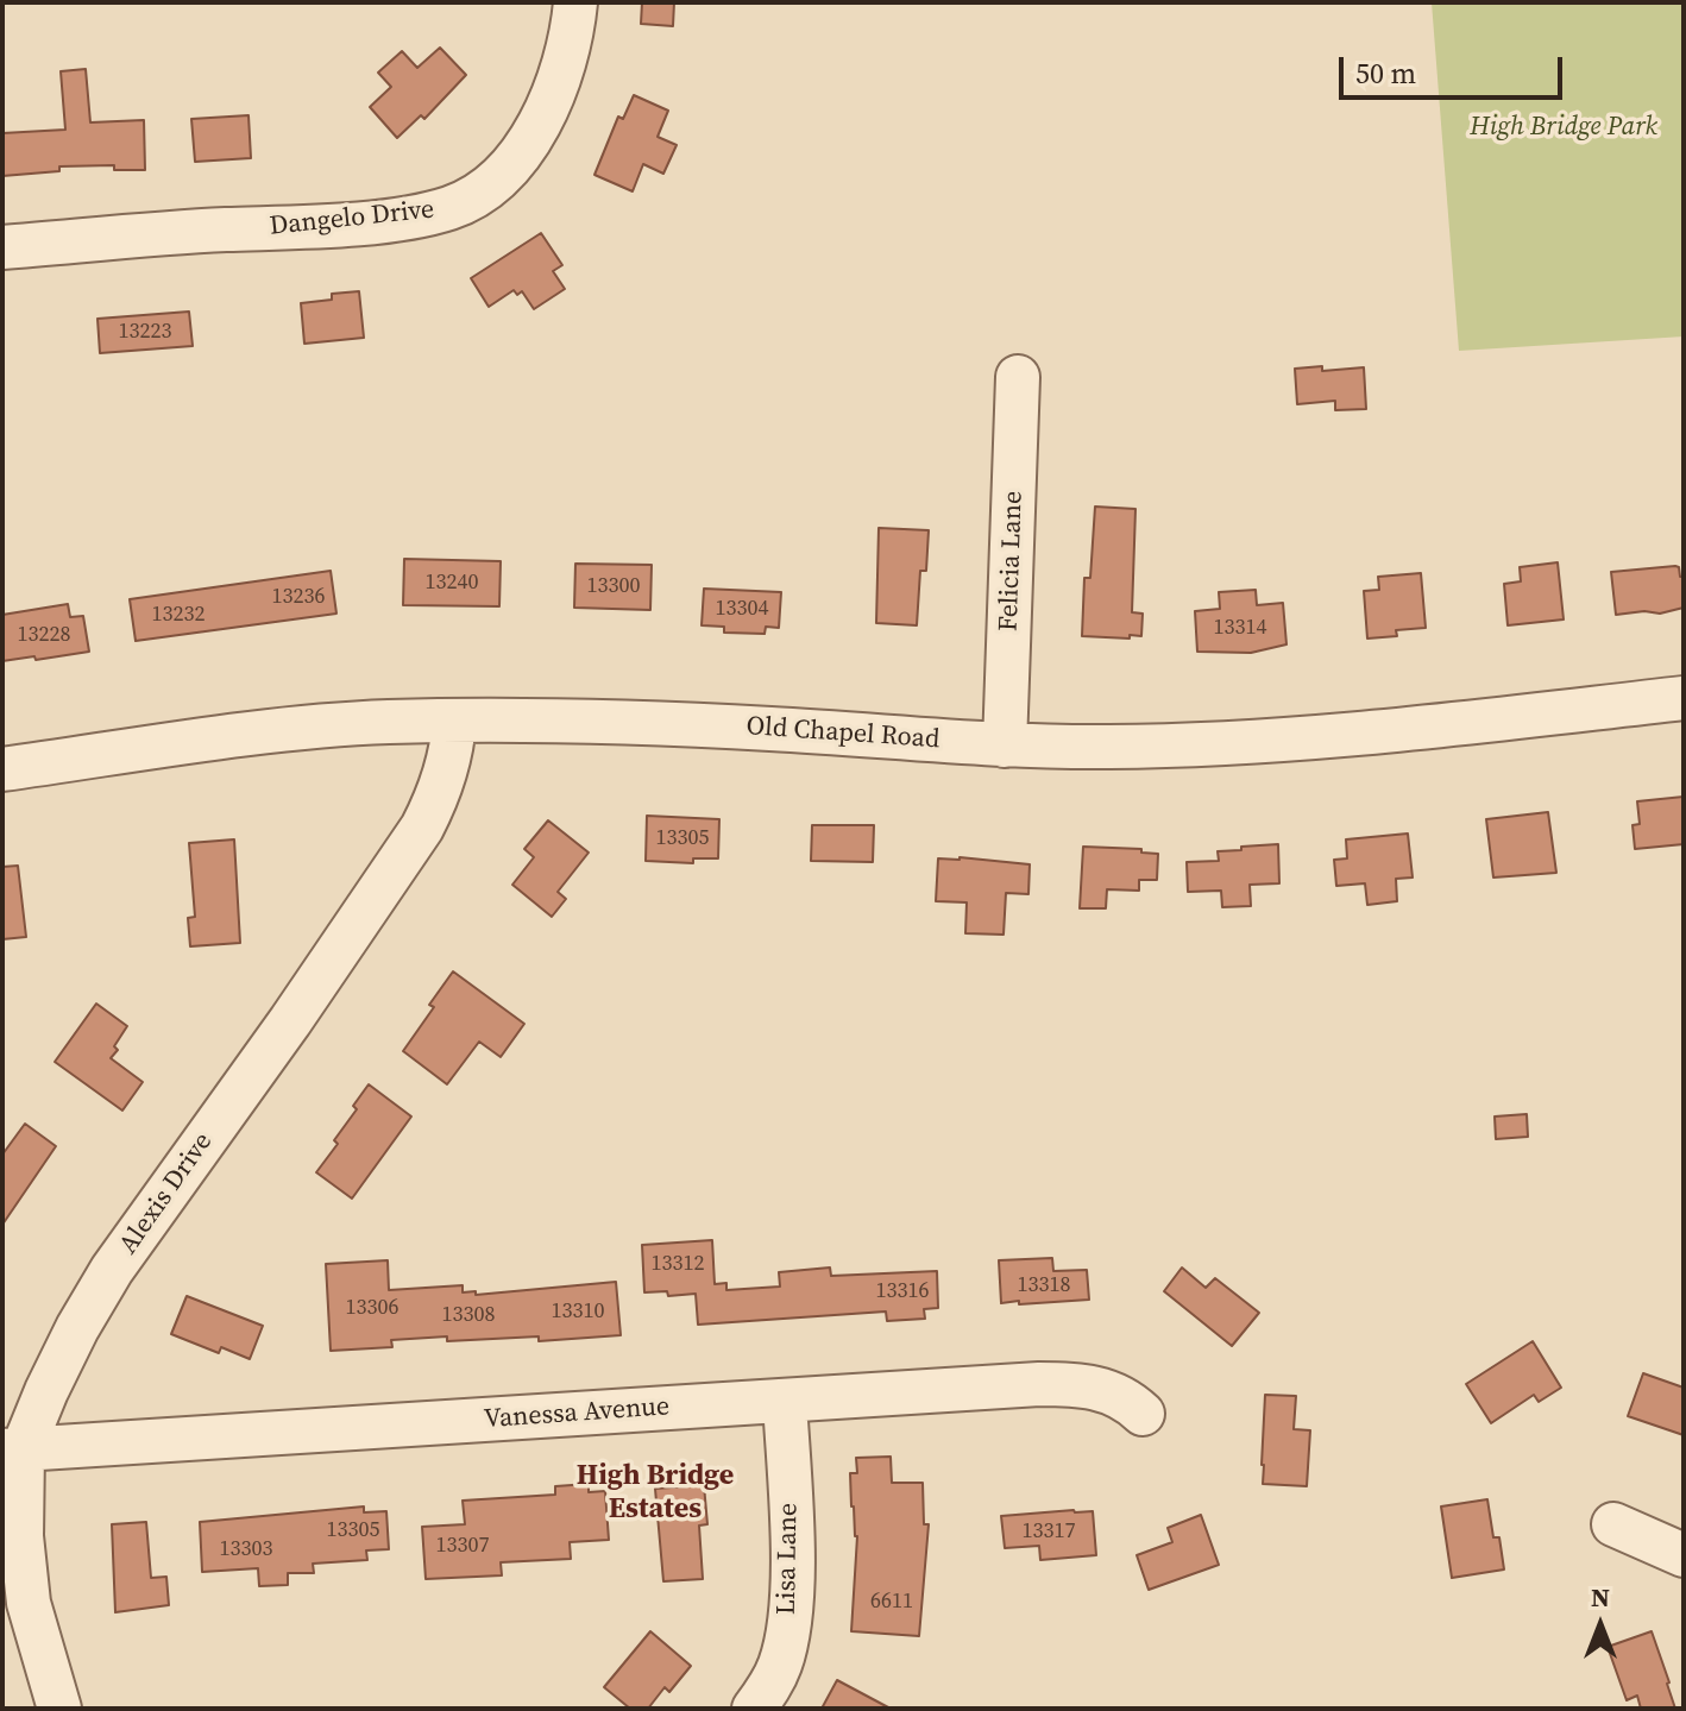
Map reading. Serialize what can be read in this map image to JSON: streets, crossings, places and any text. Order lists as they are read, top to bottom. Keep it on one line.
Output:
{"streets":{"street":["Dangelo Drive","Felicia Lane","Old Chapel Road","Alexis Drive","Vanessa Avenue","Lisa Lane"]},"crossings":[["Felicia Lane","Old Chapel Road"],["Old Chapel Road","Alexis Drive"],["Alexis Drive","Vanessa Avenue"],["Vanessa Avenue","Lisa Lane"]],"districts":["High Bridge Estates"],"parks":["High Bridge Park"],"house_numbers":["13223","13240","13300","13236","13304","13232","13314","13228","13305","13312","13318","13316","13306","13310","13308","13305","13317","13307","13303","6611"],"scale_bar":"50 m","north":"top"}
